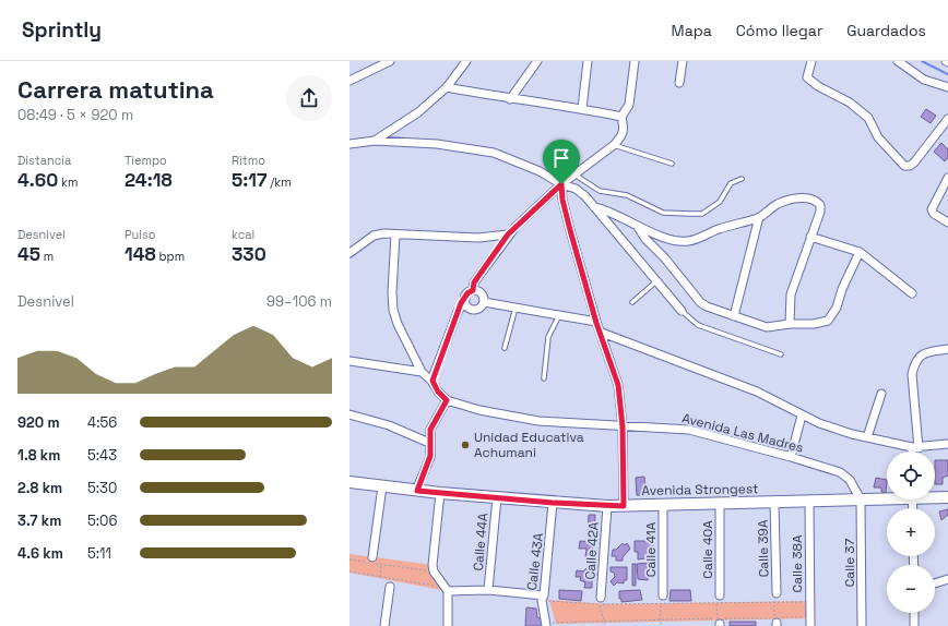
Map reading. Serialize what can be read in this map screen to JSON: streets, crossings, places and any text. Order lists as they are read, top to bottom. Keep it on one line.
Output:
{"streets":{"main road":["Avenida Strongest"],"street":["Avenida Las Madres","Calle 44A","Calle 39A","Calle 41A","Calle 40A","Calle 42A","Calle 43A","Calle 37","Calle 38A"]},"crossings":[["Avenida Las Madres","Avenida Strongest"],["Avenida Las Madres","Calle 37"],["Avenida Strongest","Calle 44A"],["Avenida Strongest","Calle 39A"],["Avenida Strongest","Calle 41A"],["Avenida Strongest","Calle 40A"],["Avenida Strongest","Calle 42A"],["Avenida Strongest","Calle 43A"],["Avenida Strongest","Calle 37"],["Avenida Strongest","Calle 38A"]],"places":["Unidad Educativa Achumani"],"page":{"header":"Sprintly","nav":["Mapa","Cómo llegar","Guardados"],"heading":["Carrera matutina","08:49 · 5 × 920 m"],"stats":[["Distancia","4.60 km"],["Tiempo","24:18"],["Ritmo","5:17 /km"],["Desnivel","45 m"],["Pulso","148 bpm"],["kcal","330"]],"chart":["Desnivel","99–106 m"],"list":[{"name":"920 m","note":"4:56"},{"name":"1.8 km","note":"5:43"},{"name":"2.8 km","note":"5:30"},{"name":"3.7 km","note":"5:06"},{"name":"4.6 km","note":"5:11"}],"map_buttons":["+","−"]}}
